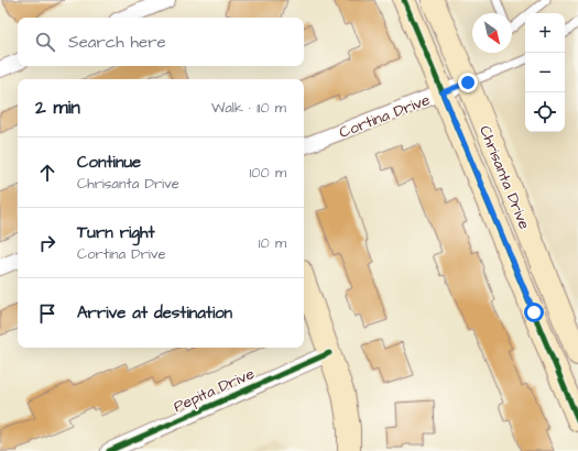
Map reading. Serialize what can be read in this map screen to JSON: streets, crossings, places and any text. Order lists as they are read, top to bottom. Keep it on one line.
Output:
{"streets":{"street":["Cortina Drive","Chrisanta Drive","Pepita Drive"]},"crossings":[["Cortina Drive","Chrisanta Drive"]],"north":"bottom right","page":{"map_buttons":["+","−"],"search":"Search here","heading":["2 min","Walk · 110 m"],"list":[["Continue","Chrisanta Drive","100 m"],["Turn right","Cortina Drive","10 m"],"Arrive at destination"]}}
